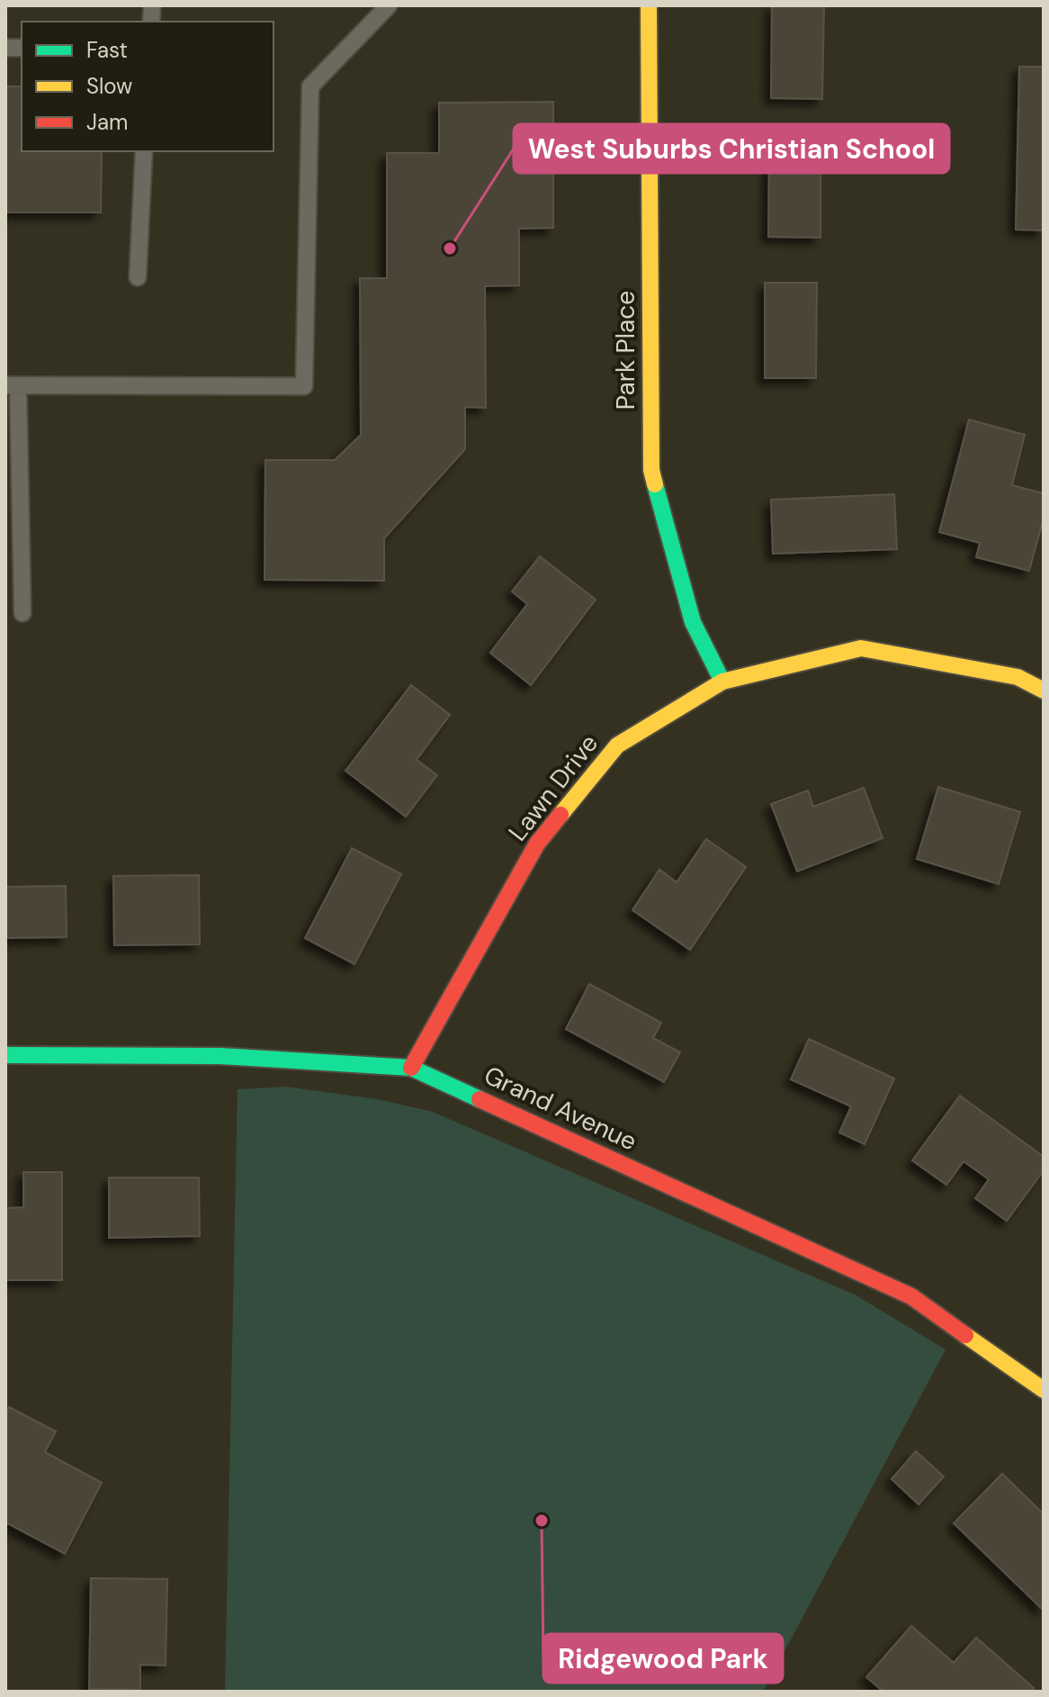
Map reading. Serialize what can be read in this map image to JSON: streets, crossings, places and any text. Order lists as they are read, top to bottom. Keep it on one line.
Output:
{"streets":{"street":["Park Place","Lawn Drive","Grand Avenue"]},"crossings":[["Park Place","Lawn Drive"],["Lawn Drive","Grand Avenue"]],"places":["West Suburbs Christian School","Ridgewood Park"],"legend":["Fast","Slow","Jam"]}
